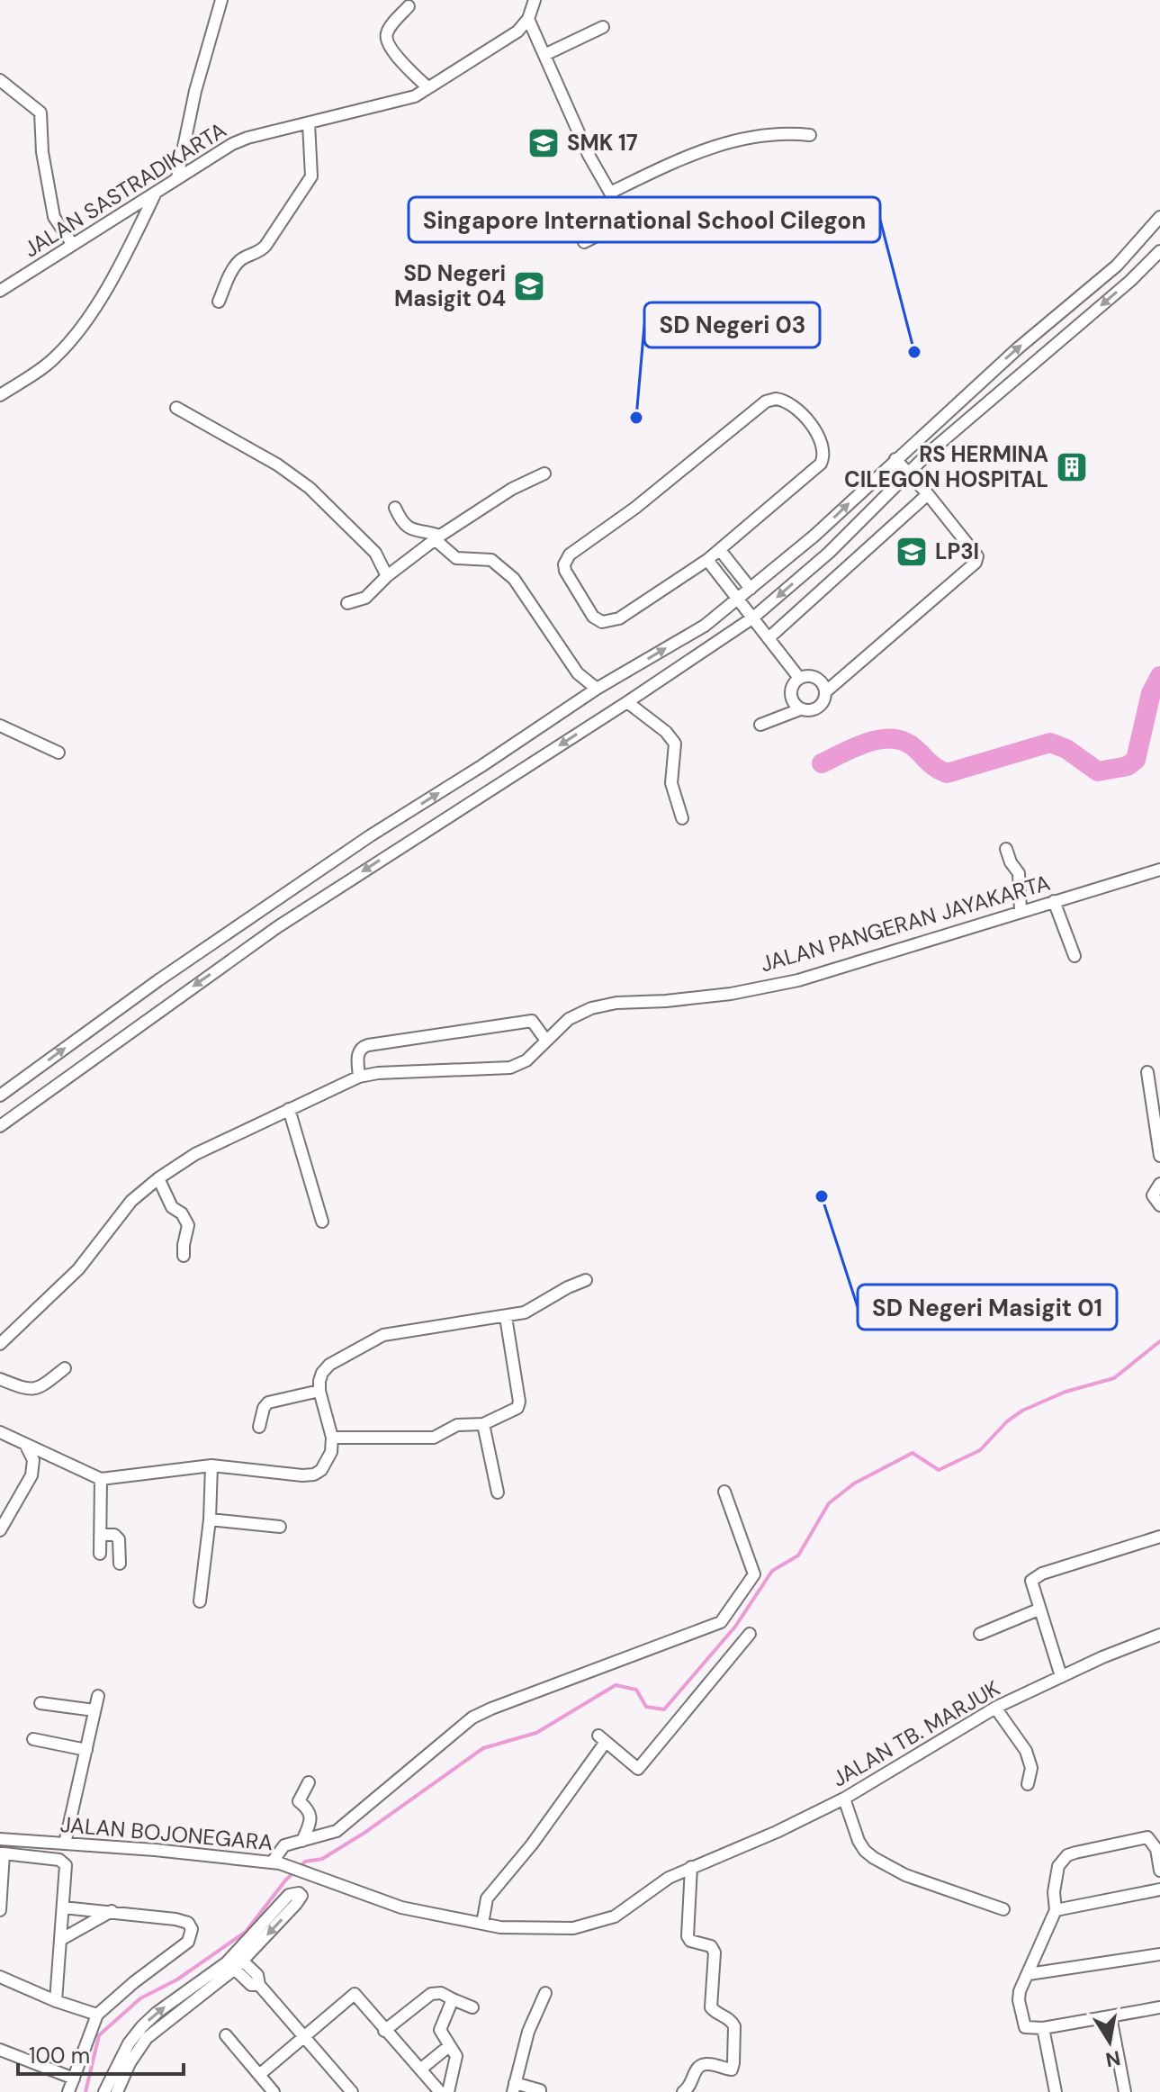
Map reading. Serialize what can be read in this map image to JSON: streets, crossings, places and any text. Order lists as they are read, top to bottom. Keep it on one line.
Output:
{"streets":{"street":["JALAN SASTRADIKARTA","JALAN PANGERAN JAYAKARTA","JALAN TB. MARJUK","JALAN BOJONEGARA"]},"crossings":[["JALAN TB. MARJUK","JALAN BOJONEGARA"]],"places":{"school or university":["SMK 17","SD Negeri Masigit 04","LP3I"],"other":["Singapore International School Cilegon","SD Negeri 03","SD Negeri Masigit 01"],"building":["RS HERMINA CILEGON HOSPITAL"]},"scale_bar":"100 m","north":"bottom"}
